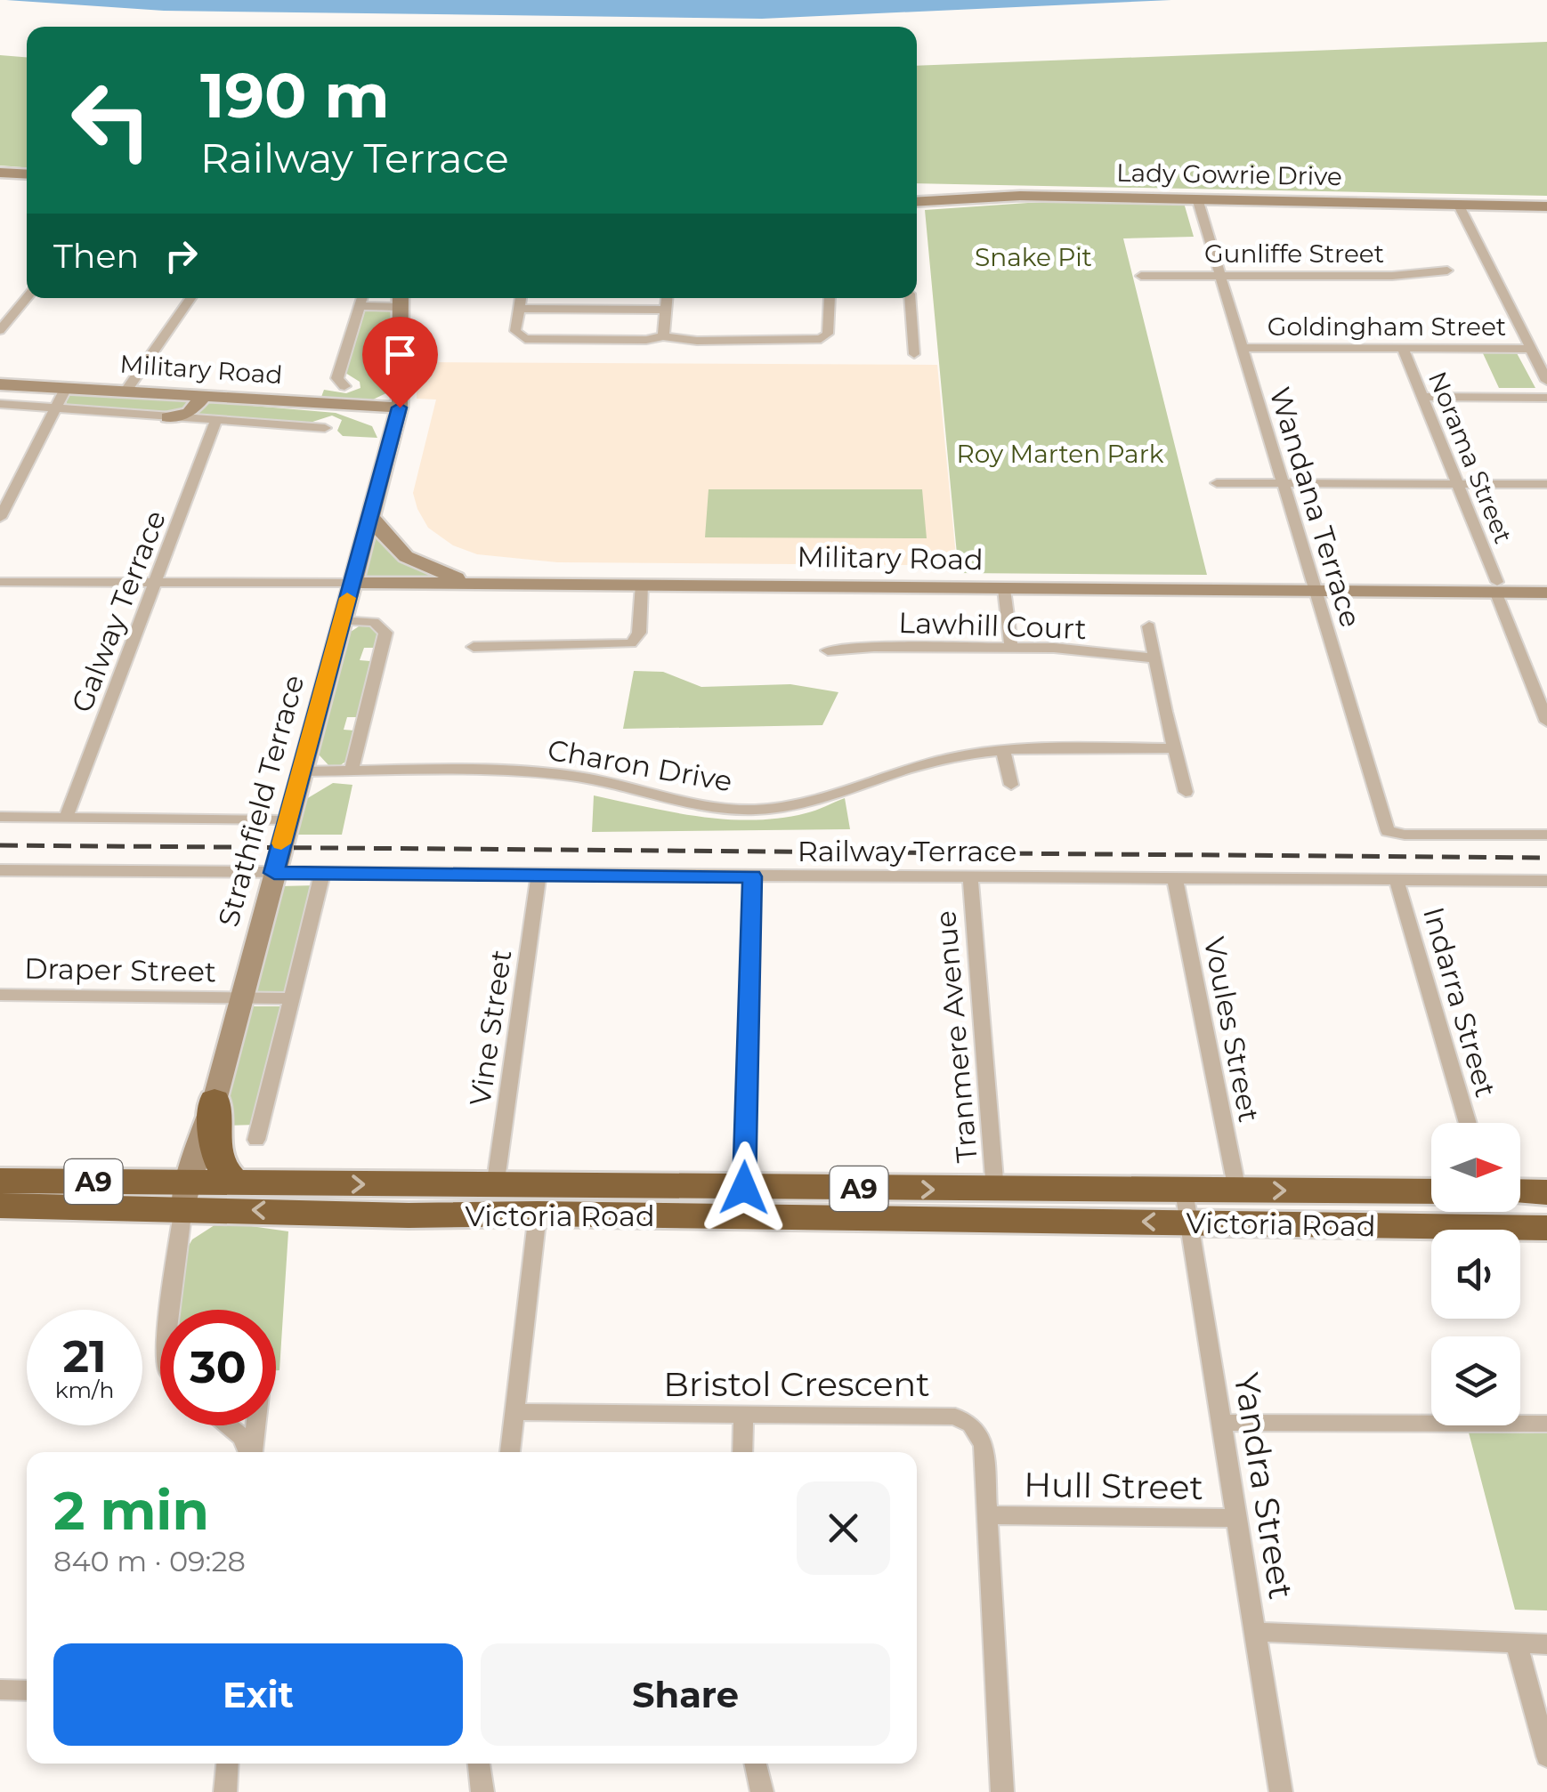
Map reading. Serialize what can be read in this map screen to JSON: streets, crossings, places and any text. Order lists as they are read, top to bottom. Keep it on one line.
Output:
{"streets":{"highway":["A9","Victoria Road"],"main road":["Lady Gowrie Drive","Military Road","Strathfield Terrace"],"street":["Gunliffe Street","Goldingham Street","Norama Street","Wandana Terrace","Galway Terrace","Lawhill Court","Charon Drive","Railway Terrace","Draper Street","Indarra Street","Vine Street","Voules Street","Tranmere Avenue","Bristol Crescent","Hull Street","Yandra Street"]},"crossings":[["Lady Gowrie Drive","Wandana Terrace"],["Gunliffe Street","Wandana Terrace"],["Goldingham Street","Norama Street"],["Goldingham Street","Wandana Terrace"],["Military Road","Norama Street"],["Military Road","Wandana Terrace"],["Military Road","Galway Terrace"],["Military Road","Strathfield Terrace"],["Charon Drive","Strathfield Terrace"],["Strathfield Terrace","Railway Terrace"],["Strathfield Terrace","Draper Street"],["Strathfield Terrace","Victoria Road"],["Railway Terrace","Indarra Street"],["Railway Terrace","Vine Street"],["Railway Terrace","Voules Street"],["Railway Terrace","Tranmere Avenue"],["Vine Street","Victoria Road"],["Voules Street","Victoria Road"],["Tranmere Avenue","Victoria Road"],["Victoria Road","Yandra Street"],["Bristol Crescent","Hull Street"],["Hull Street","Yandra Street"]],"parks":["Snake Pit","Roy Marten Park"],"north":"right","page":{"turn":["190 m","Railway Terrace"],"then":"Then","speed":"21 km/h","limit":"30","heading":["2 min","840 m · 09:28"],"buttons":["Exit","Share"]}}
